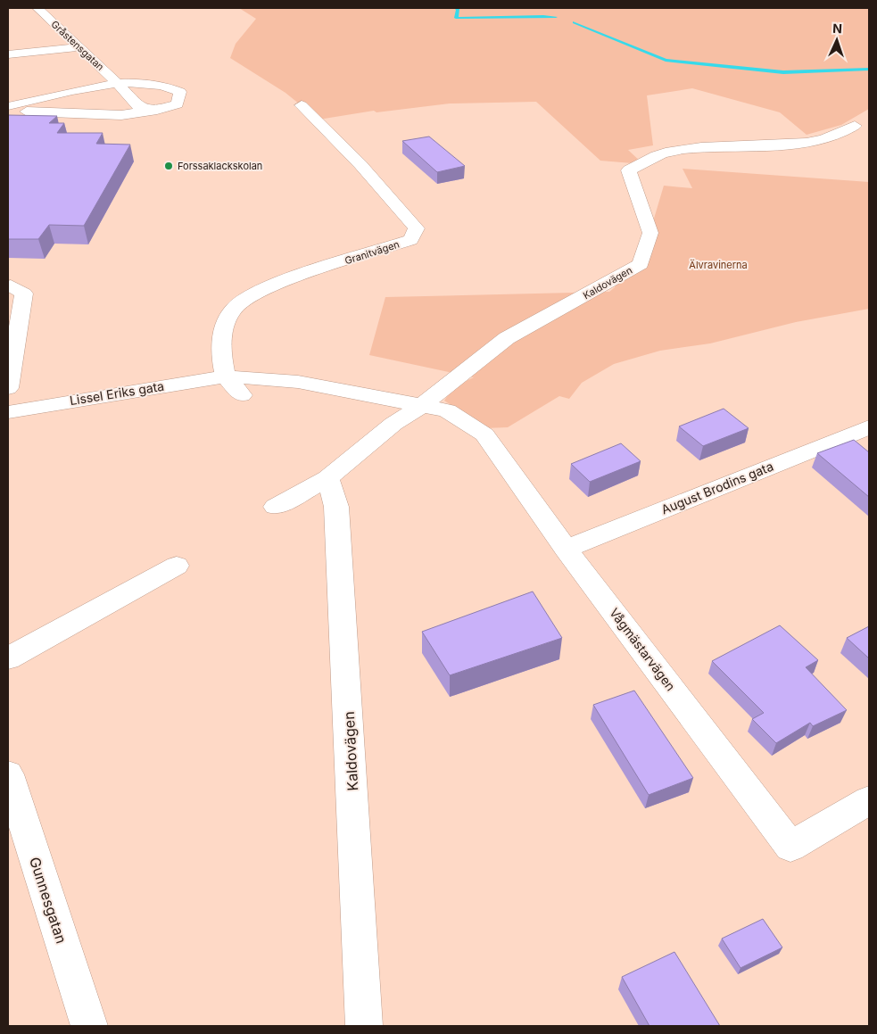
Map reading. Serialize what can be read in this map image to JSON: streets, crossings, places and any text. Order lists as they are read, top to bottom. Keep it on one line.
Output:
{"streets":{"street":["Gråstensgatan","Granitvägen","Kaldovägen","Lissel Eriks gata","August Brodins gata","Vågmästarvägen","Gunnesgatan"]},"crossings":[["Granitvägen","Lissel Eriks gata"],["Kaldovägen","Vågmästarvägen"],["August Brodins gata","Vågmästarvägen"]],"parks":["Älvravinerna"],"places":["Forssaklackskolan"],"north":"top"}
